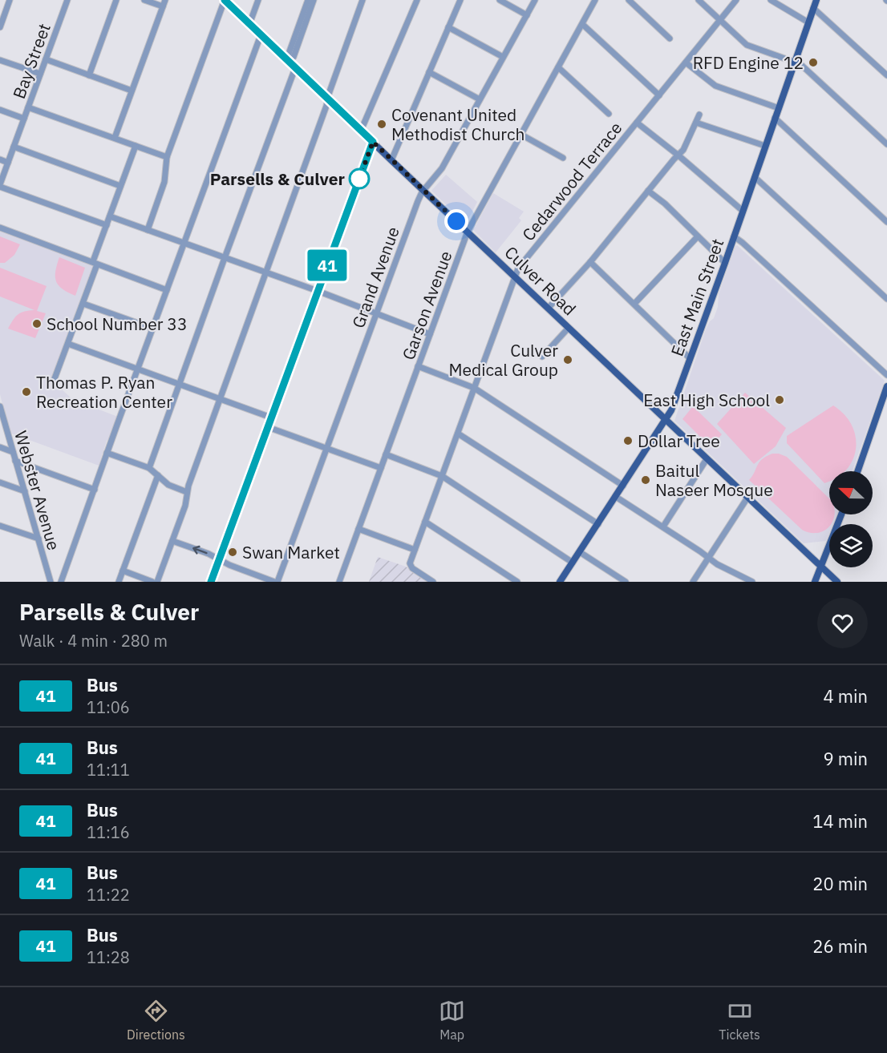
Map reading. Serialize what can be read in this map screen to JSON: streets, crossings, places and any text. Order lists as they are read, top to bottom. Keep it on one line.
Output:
{"streets":{"main road":["Culver Road","East Main Street"],"street":["Bay Street","Cedarwood Terrace","Grand Avenue","Garson Avenue","Webster Avenue"]},"crossings":[["Cedarwood Terrace","Culver Road"],["Grand Avenue","Culver Road"],["Culver Road","East Main Street"],["Culver Road","Garson Avenue"]],"places":["RFD Engine 12","Covenant United Methodist Church","Parsells & Culver","School Number 33","Culver Medical Group","Thomas P. Ryan Recreation Center","East High School","Dollar Tree","Baitul Naseer Mosque","Swan Market"],"lines":["bus line 41"],"north":"left","page":{"on_map":"41","heading":["Parsells & Culver","Walk · 4 min · 280 m"],"list":[{"mark":"41","name":"Bus","note":"11:06","value":"4 min"},{"mark":"41","name":"Bus","note":"11:11","value":"9 min"},{"mark":"41","name":"Bus","note":"11:16","value":"14 min"},{"mark":"41","name":"Bus","note":"11:22","value":"20 min"},{"mark":"41","name":"Bus","note":"11:28","value":"26 min"}],"tabs":["Directions","Map","Tickets"]}}
